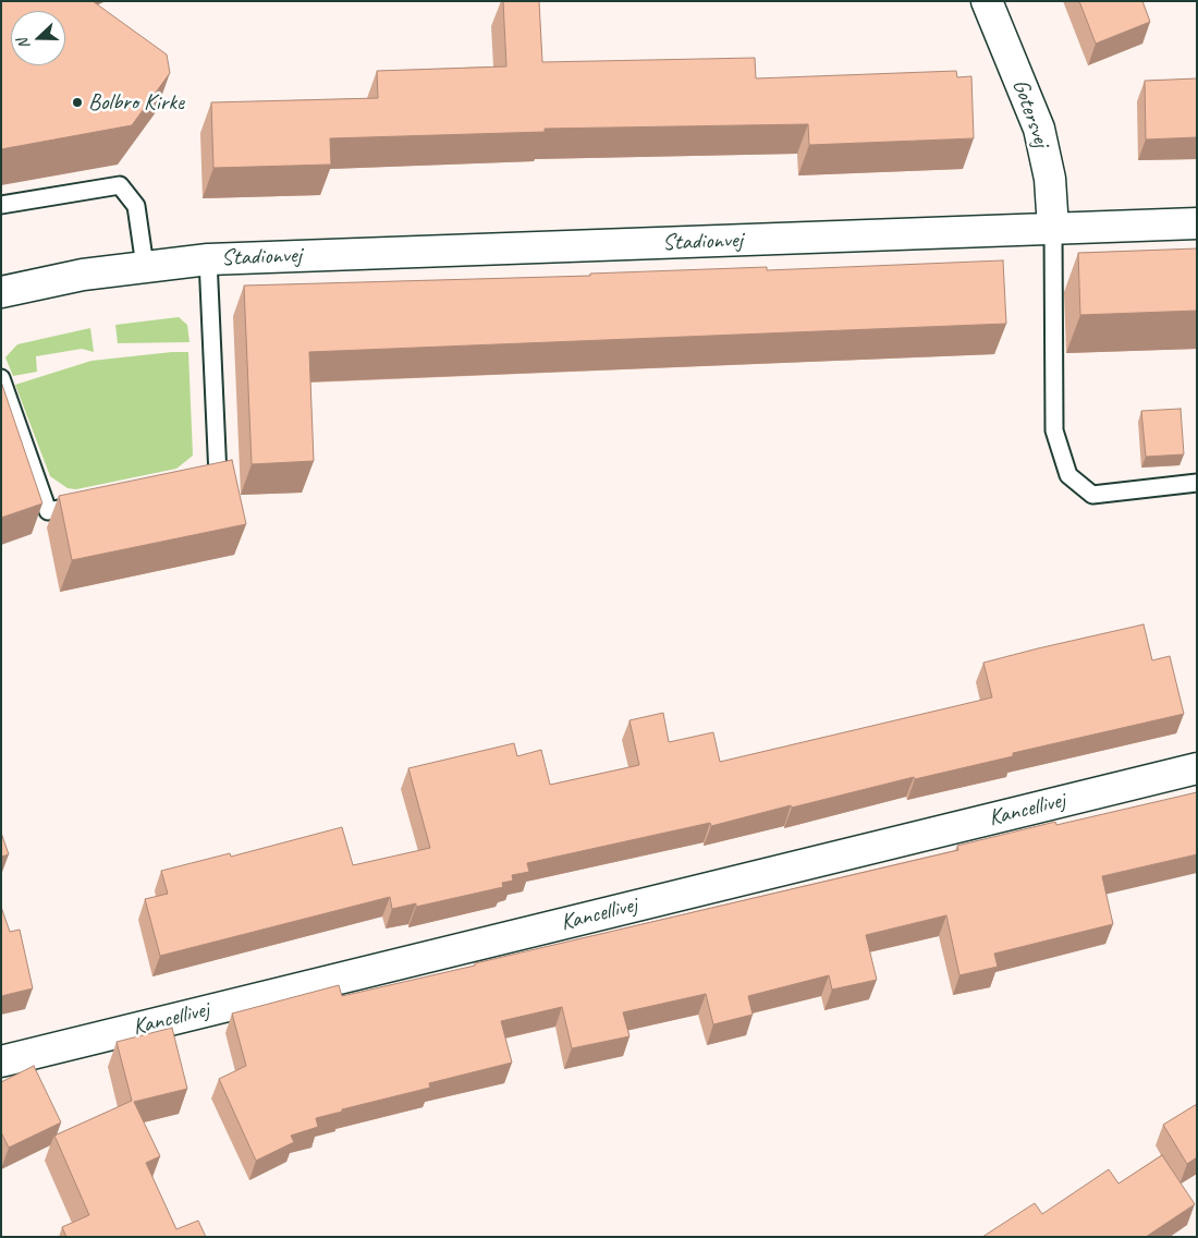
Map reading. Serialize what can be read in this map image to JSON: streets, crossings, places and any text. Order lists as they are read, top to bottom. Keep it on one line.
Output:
{"streets":{"street":["Gotersvej","Stadionvej","Kancellivej"]},"crossings":[["Gotersvej","Stadionvej"]],"places":["Bolbro Kirke"],"north":"left"}
